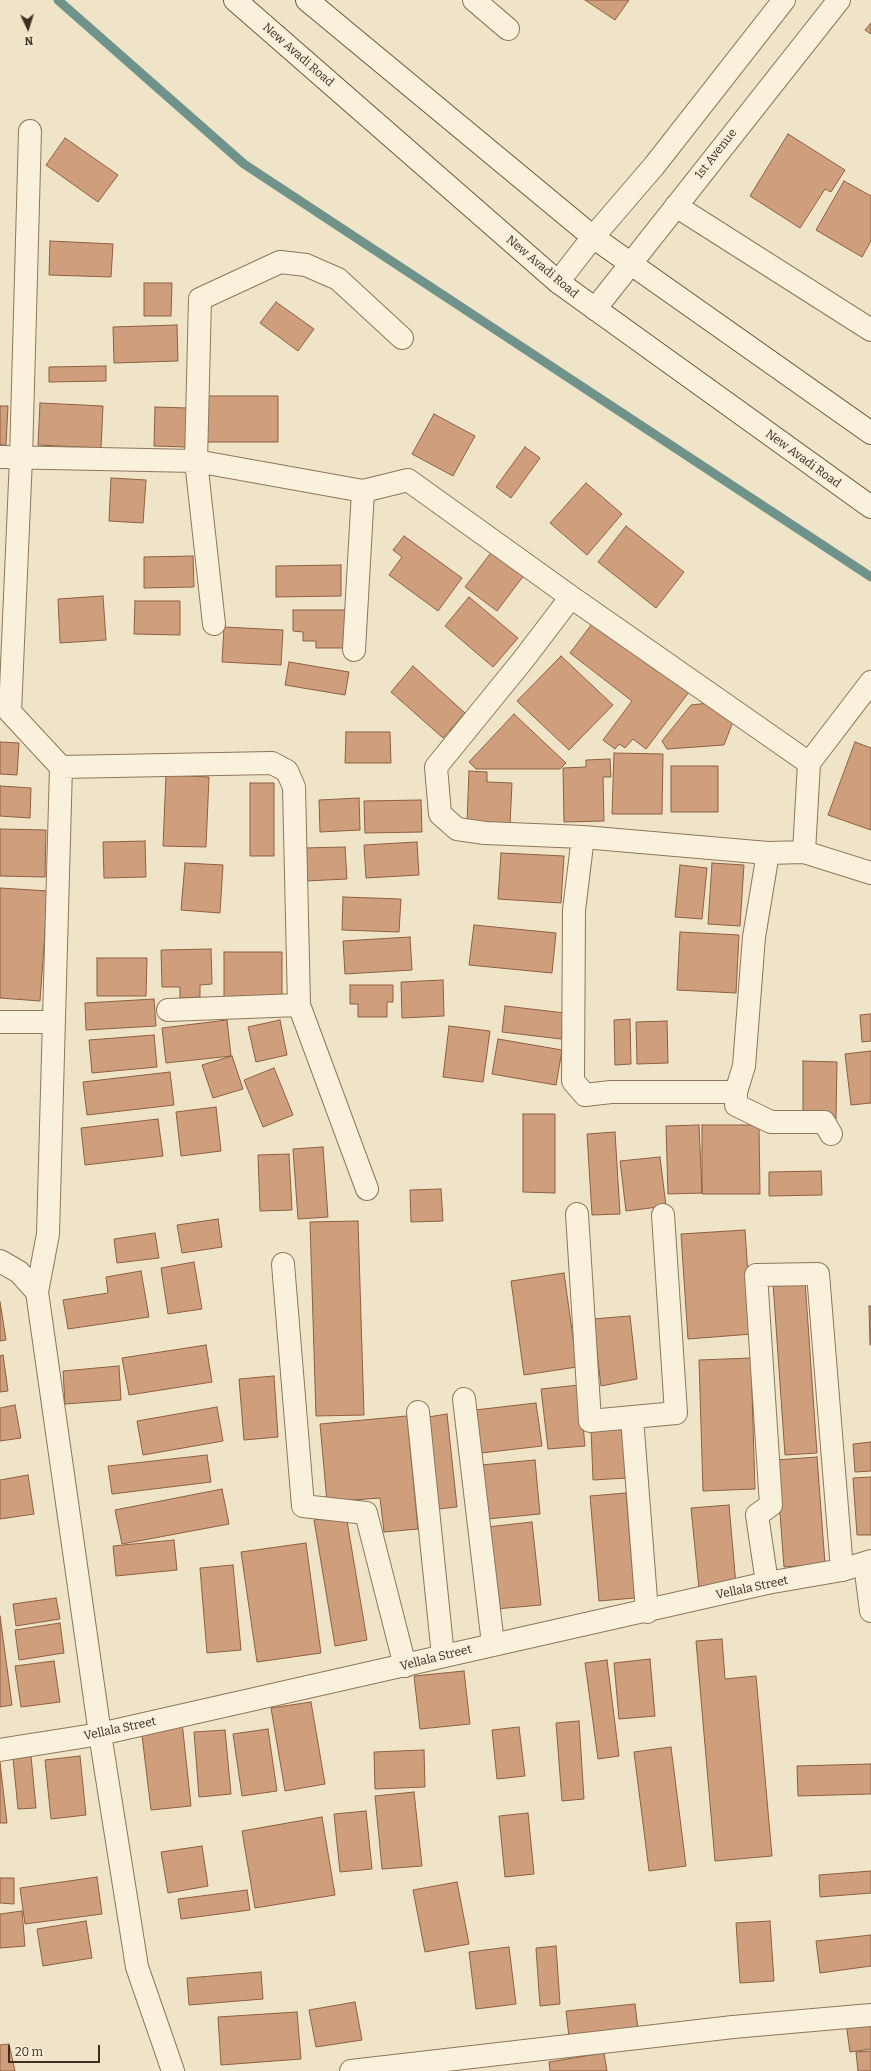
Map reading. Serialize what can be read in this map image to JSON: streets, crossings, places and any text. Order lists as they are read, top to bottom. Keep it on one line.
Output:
{"streets":{"street":["New Avadi Road","1st Avenue","Vellala Street"]},"crossings":[["New Avadi Road","1st Avenue"]],"scale_bar":"20 m","north":"bottom"}
